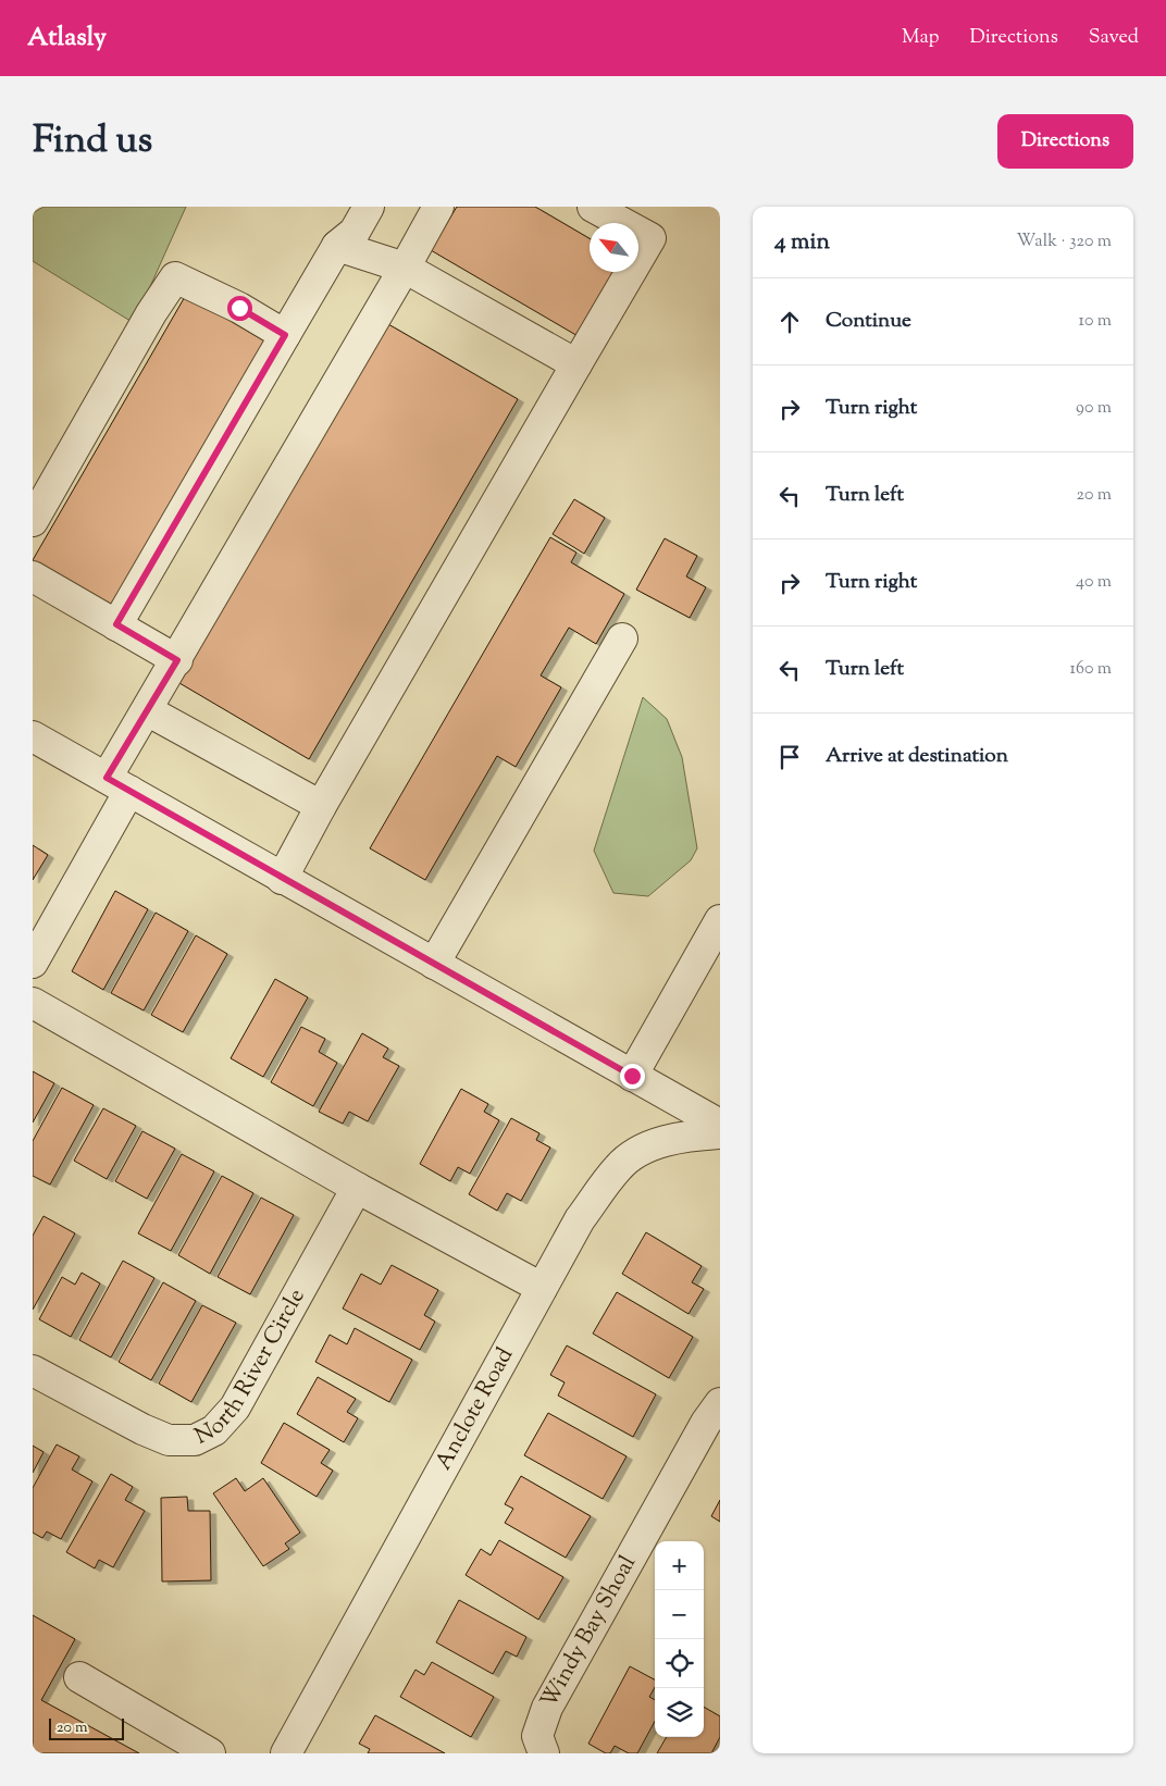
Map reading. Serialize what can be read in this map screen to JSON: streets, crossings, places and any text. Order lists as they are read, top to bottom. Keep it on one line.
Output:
{"streets":{"street":["North River Circle","Anclote Road","Windy Bay Shoal"]},"scale_bar":"20 m","north":"top left","page":{"header":"Atlasly","nav":["Map","Directions","Saved"],"title":"Find us","buttons":"Directions","heading":["4 min","Walk · 320 m"],"list":[["Continue","10 m"],["Turn right","90 m"],["Turn left","20 m"],["Turn right","40 m"],["Turn left","160 m"],"Arrive at destination"],"map_buttons":["+","−"],"scale":"20 m"}}
